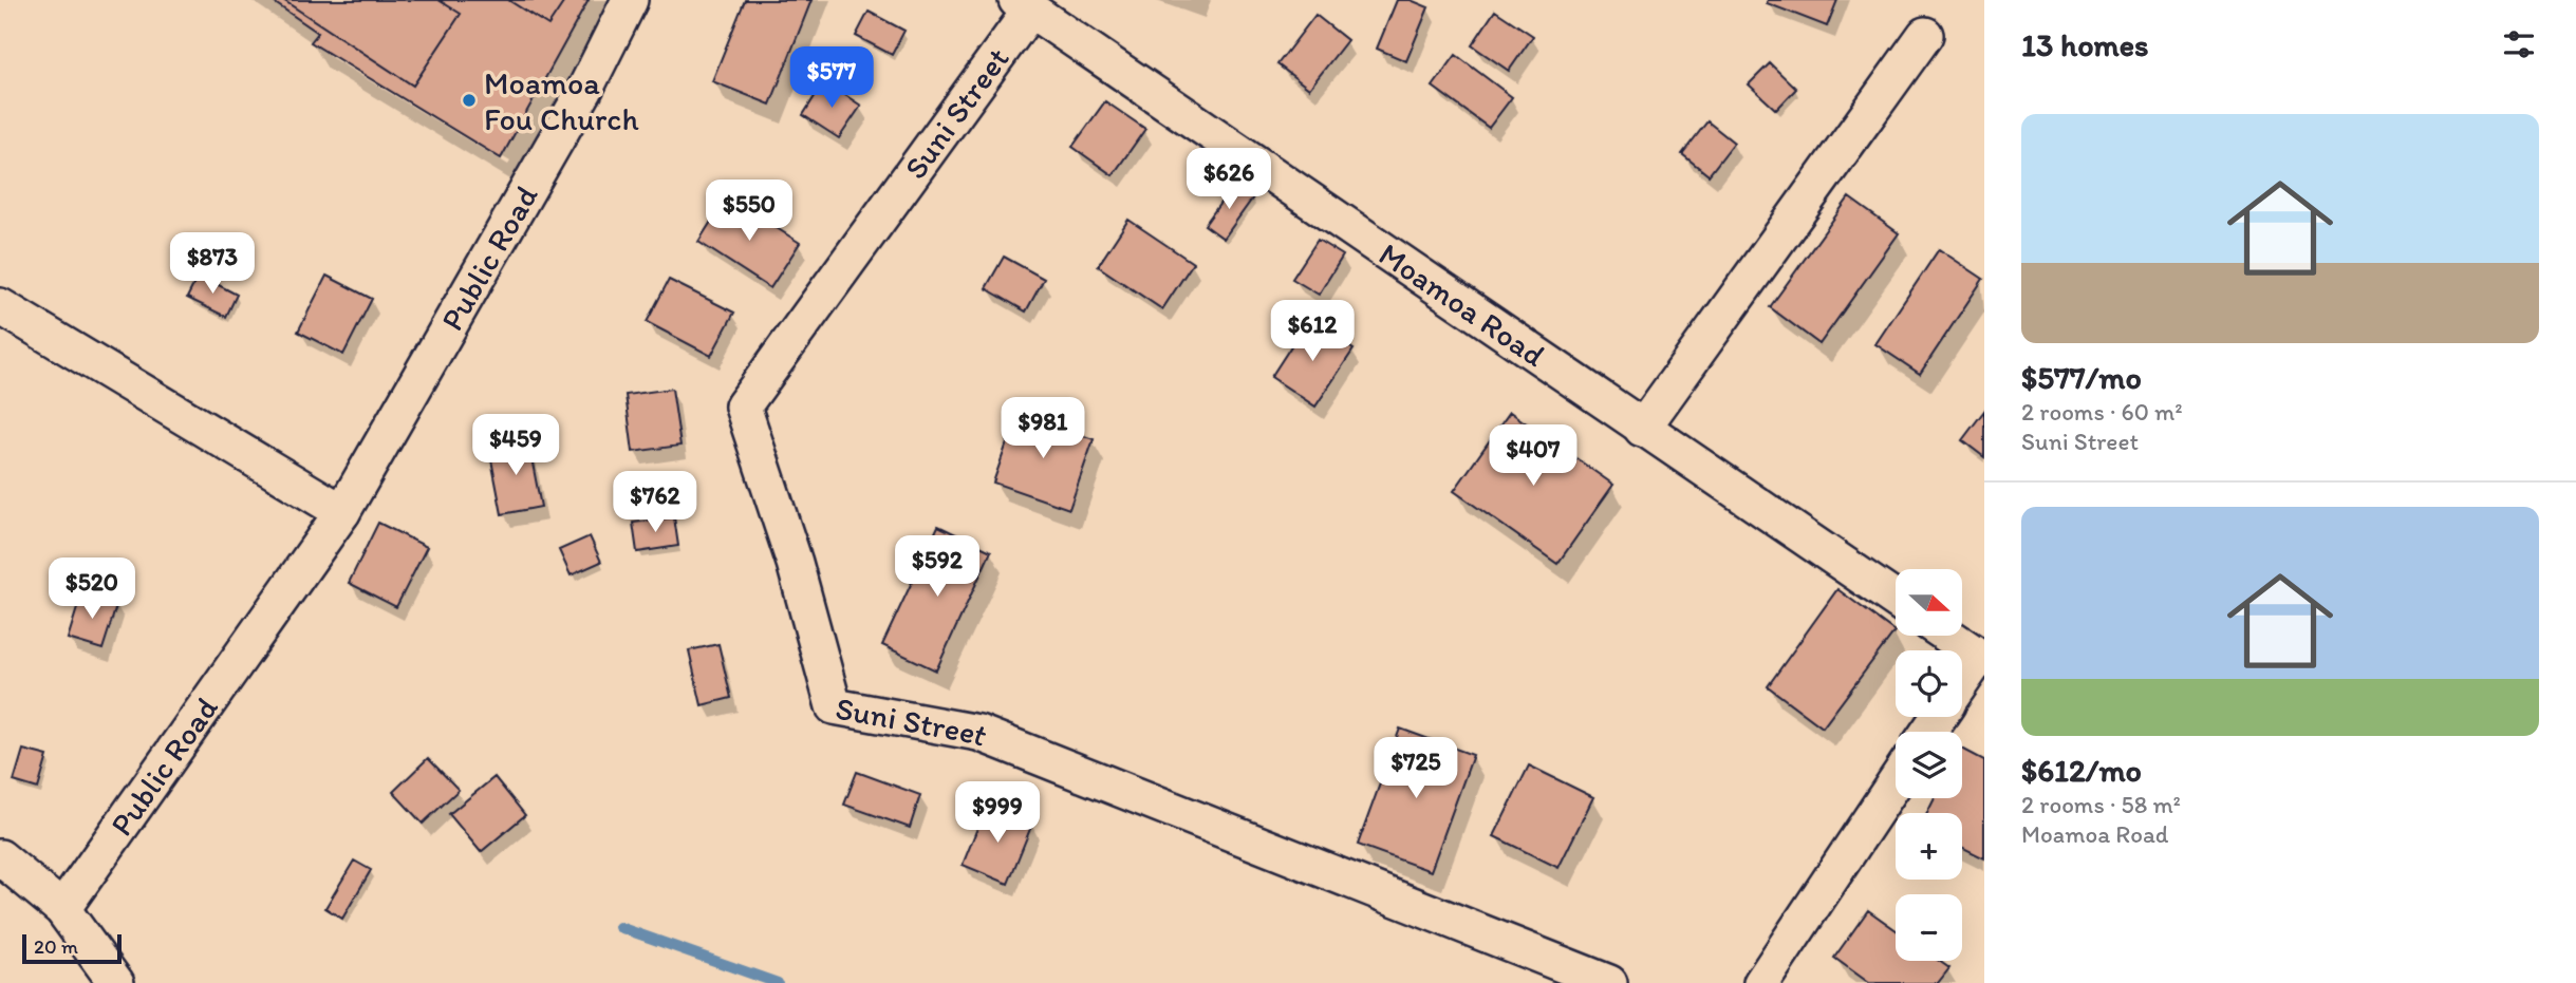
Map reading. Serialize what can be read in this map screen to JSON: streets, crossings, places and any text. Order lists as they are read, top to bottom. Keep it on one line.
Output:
{"streets":{"street":["Suni Street","Public Road","Moamoa Road"]},"crossings":[["Suni Street","Moamoa Road"]],"places":["Moamoa Fou Church"],"scale_bar":"20 m","north":"right","page":{"heading":"13 homes","price":["$577","$626","$550","$873","$612","$981","$459","$407","$762","$592","$520","$725","$999"],"list":[{"name":"$577/mo","note":"2 rooms · 60 m² · Suni Street"},{"name":"$612/mo","note":"2 rooms · 58 m² · Moamoa Road"}],"map_buttons":["+","−"],"scale":"20 m"}}
